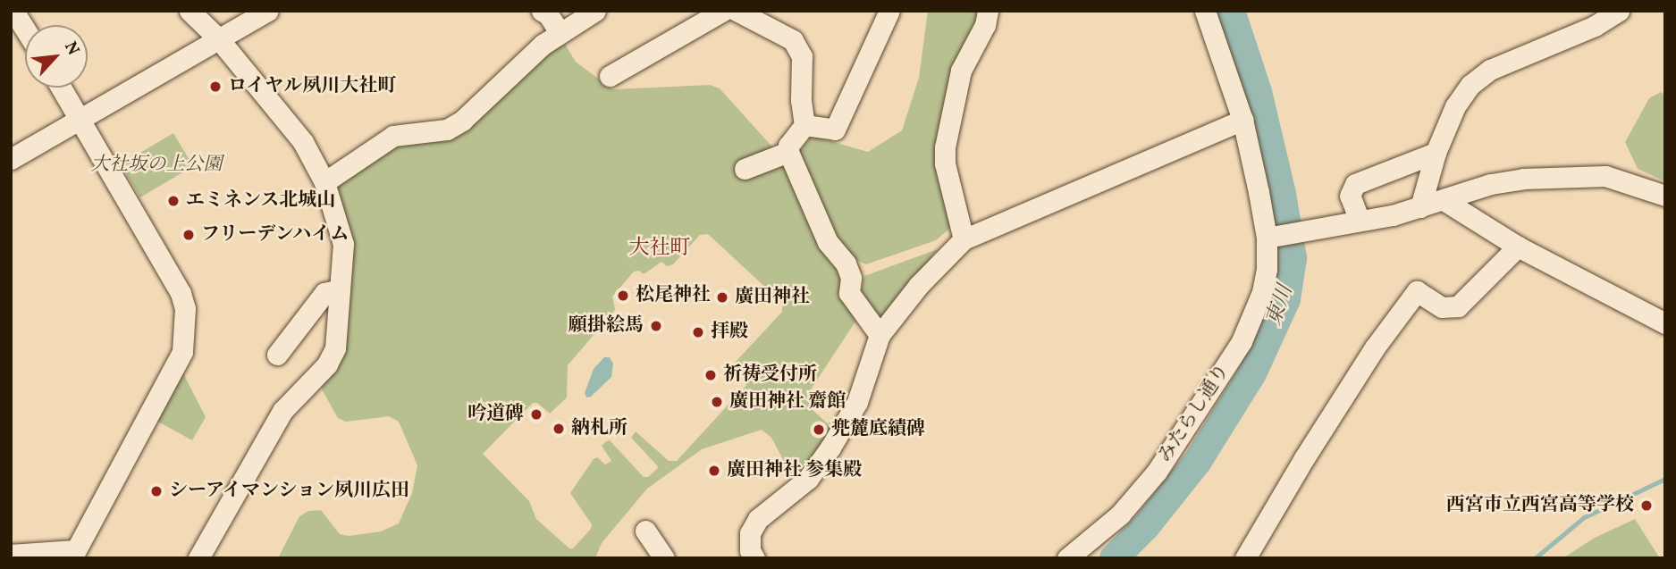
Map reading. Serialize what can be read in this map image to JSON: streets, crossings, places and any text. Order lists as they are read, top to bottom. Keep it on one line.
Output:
{"streets":{"street":["みたらし通り"]},"districts":["大社町"],"water":["東川"],"parks":["大社坂の上公園"],"places":["ロイヤル夙川大社町","エミネンス北城山","フリーデンハイム","松尾神社","廣田神社","願掛絵馬","拝殿","祈祷受付所","廣田神社 齋館","吟道碑","納札所","兠麓底績碑","廣田神社 参集殿","シーアイマンション夙川広田","西宮市立西宮高等学校"],"north":"top right"}
